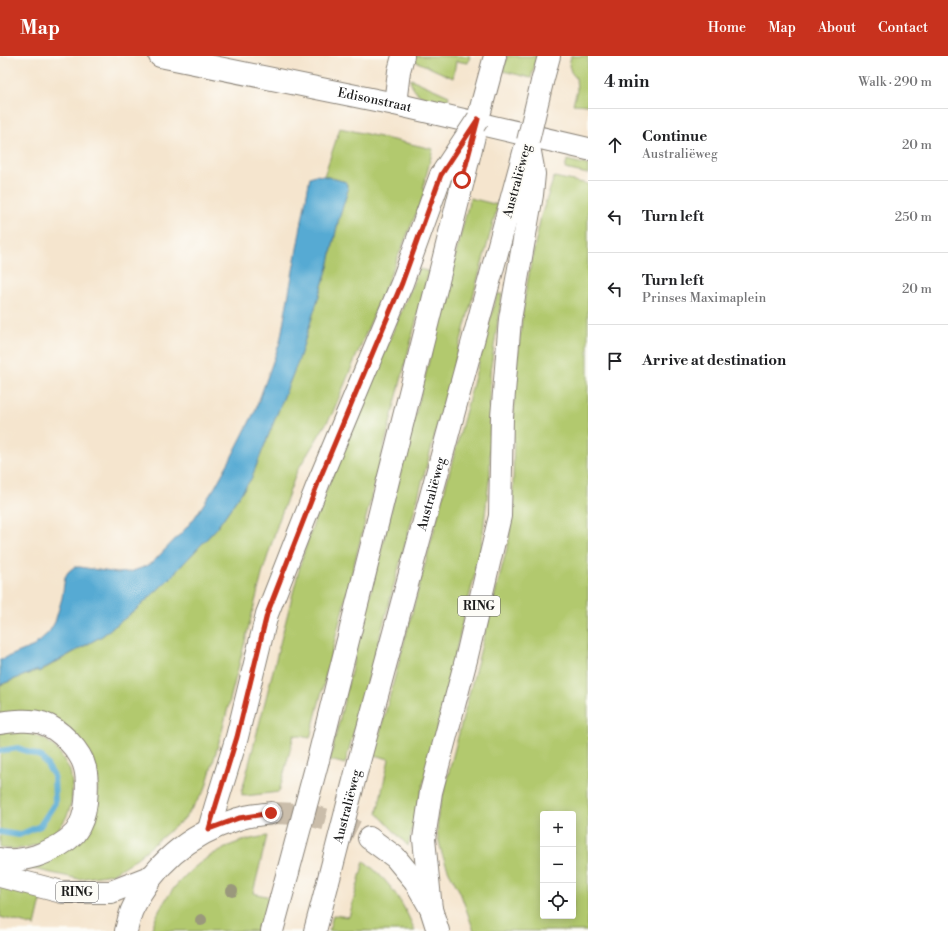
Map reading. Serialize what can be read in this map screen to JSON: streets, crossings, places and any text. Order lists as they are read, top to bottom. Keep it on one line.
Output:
{"streets":{"main road":["Edisonstraat","Australiëweg","RING"]},"crossings":[["Australiëweg","RING"]],"page":{"header":"Map","nav":["Home","Map","About","Contact"],"heading":["4 min","Walk · 290 m"],"list":[["Continue","Australiëweg","20 m"],["Turn left","250 m"],["Turn left","Prinses Maximaplein","20 m"],"Arrive at destination"],"map_buttons":["+","−"]}}
